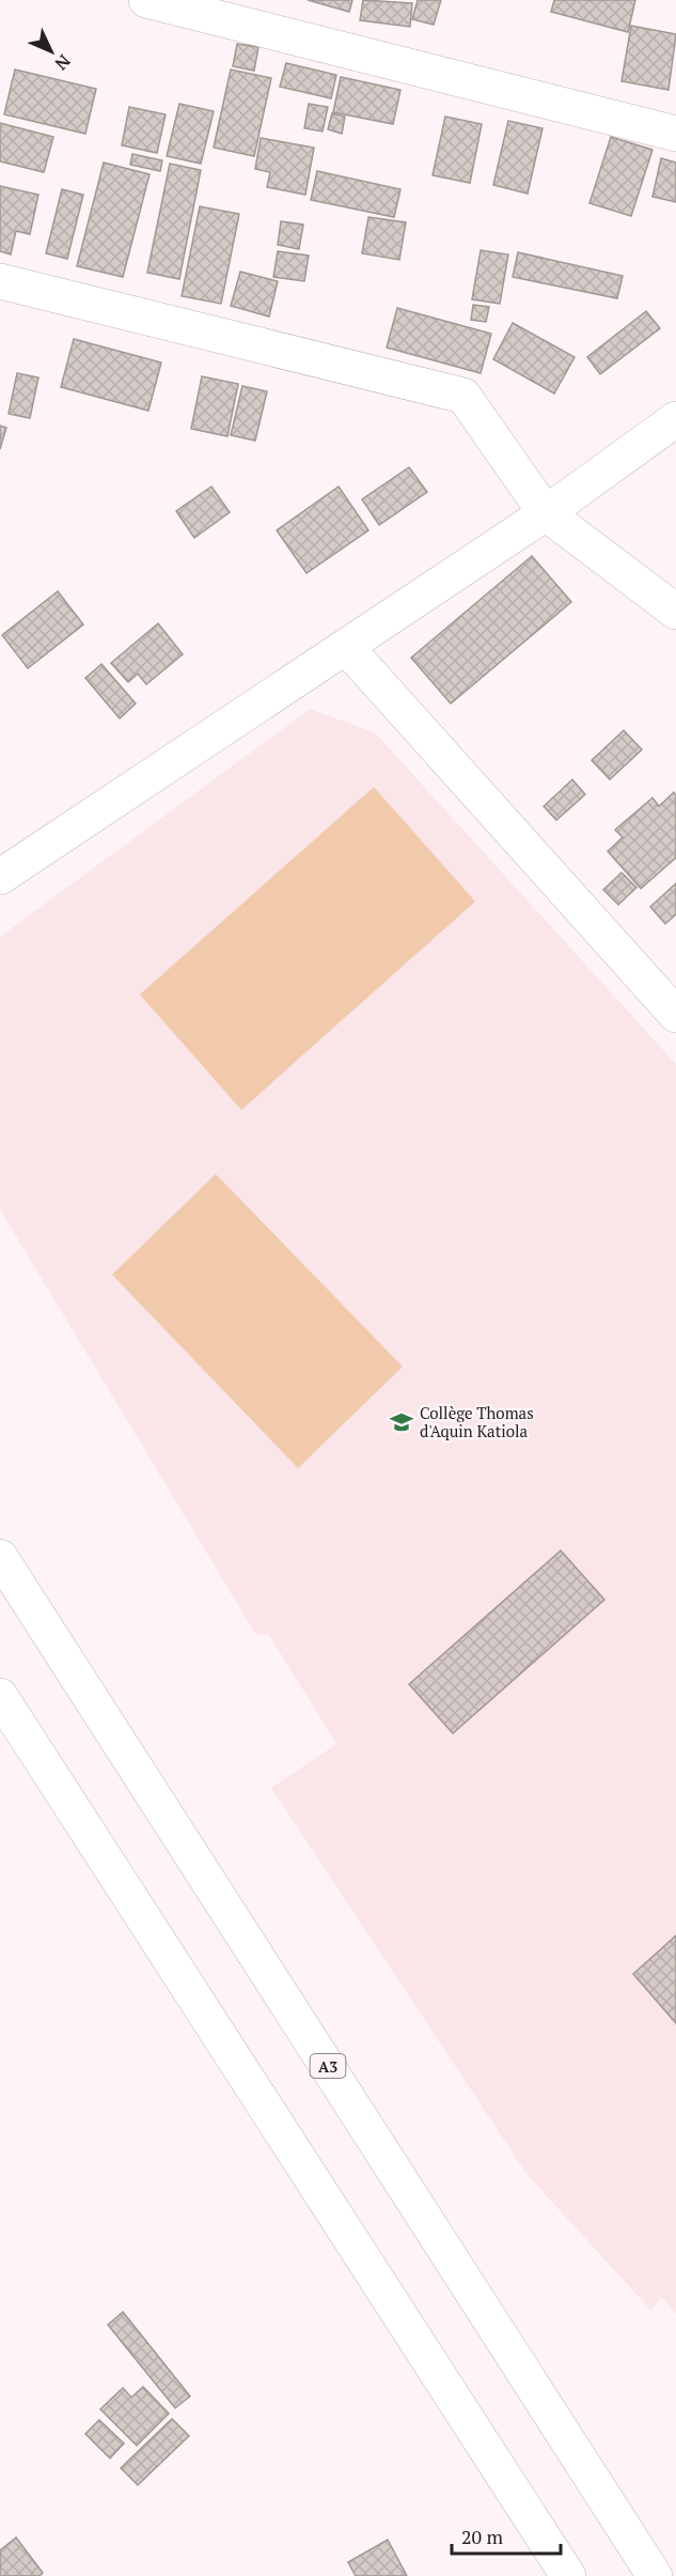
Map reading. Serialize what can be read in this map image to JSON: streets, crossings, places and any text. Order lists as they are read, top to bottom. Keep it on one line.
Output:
{"streets":{"main road":["A3"]},"places":{"school or university":["Collège Thomas d'Aquin Katiola"]},"scale_bar":"20 m","north":"bottom right"}
